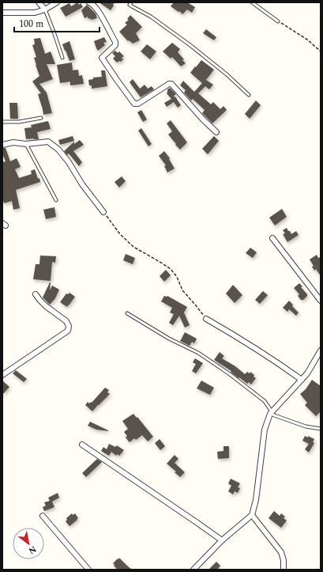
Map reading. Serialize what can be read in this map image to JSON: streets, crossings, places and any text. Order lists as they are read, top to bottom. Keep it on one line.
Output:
{"scale_bar":"100 m","north":"bottom right"}
